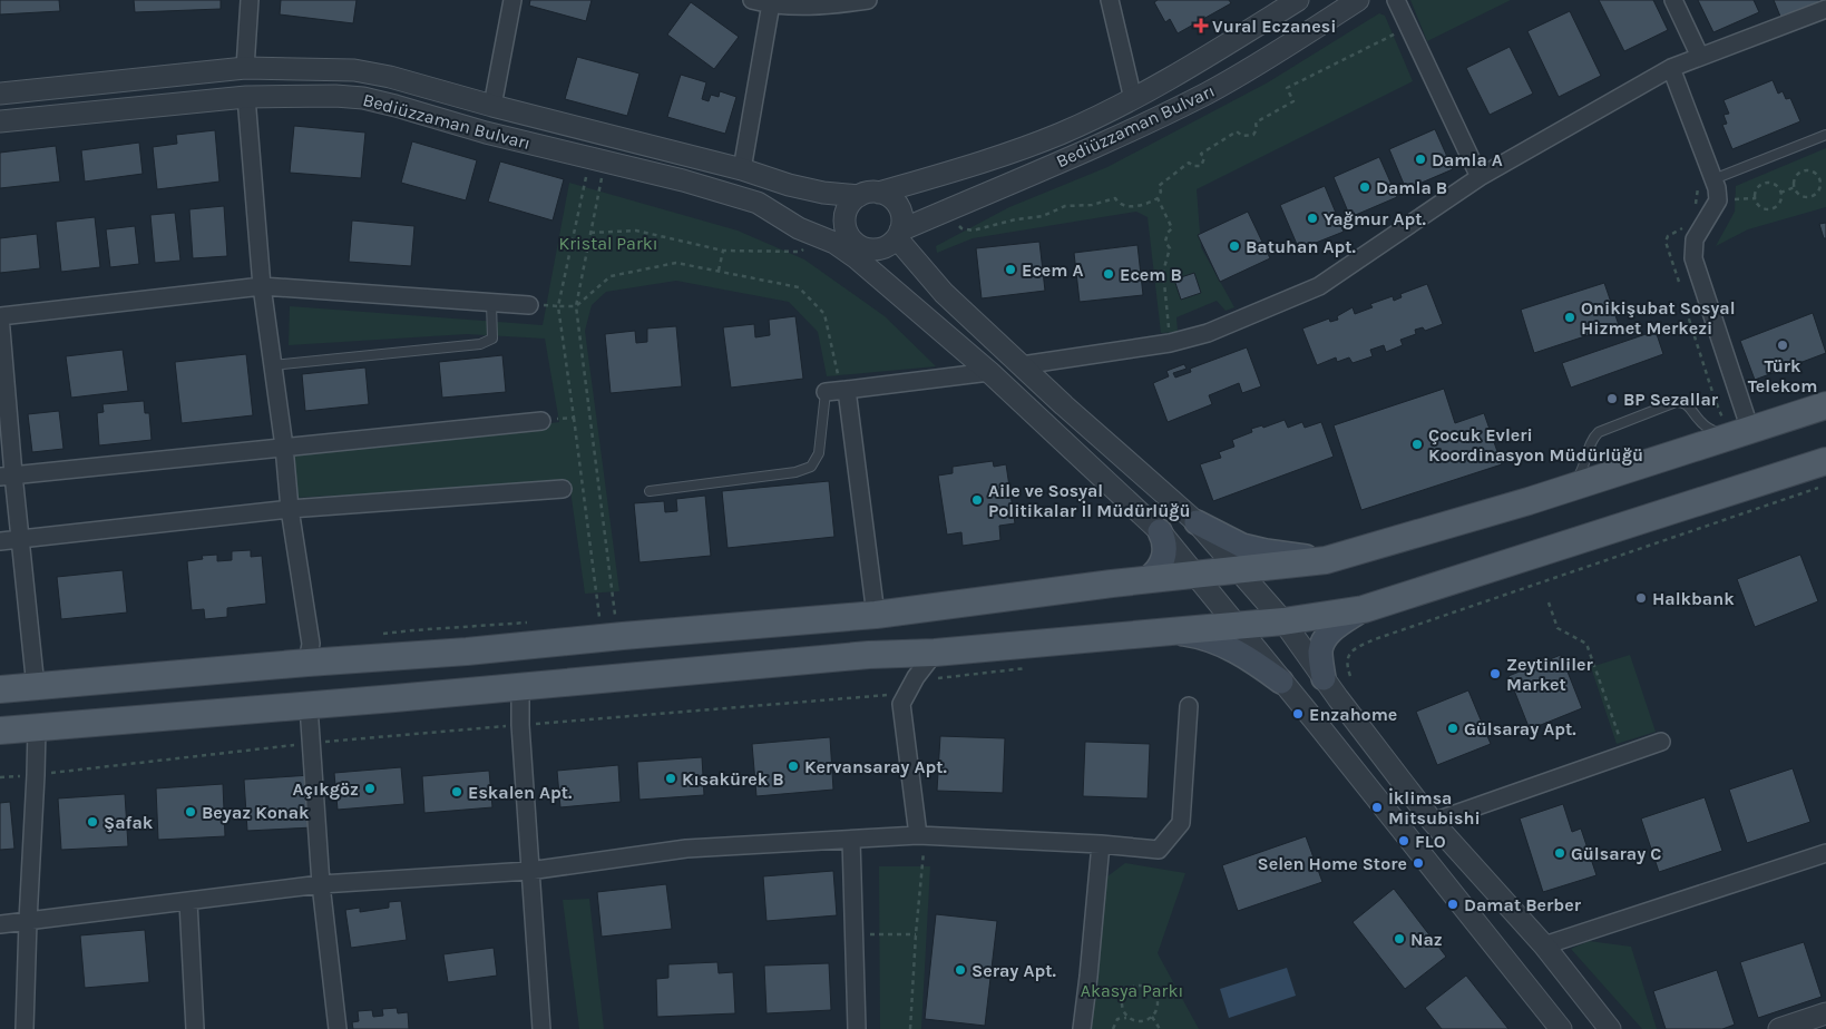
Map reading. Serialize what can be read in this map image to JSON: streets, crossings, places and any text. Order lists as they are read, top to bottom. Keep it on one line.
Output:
{"streets":{"street":["Bediüzzaman Bulvarı"]},"parks":["Kristal Parkı","Akasya Parkı"],"places":{"health":["Vural Eczanesi"],"other":["Damla A","Damla B","Yağmur Apt.","Batuhan Apt.","Ecem A","Ecem B","Onikişubat Sosyal Hizmet Merkezi","Türk Telekom","BP Sezallar","Çocuk Evleri Koordinasyon Müdürlüğü","Aile ve Sosyal Politikalar İl Müdürlüğü","Halkbank","Zeytinliler Market","Enzahome","Gülsaray Apt.","Kervansaray Apt.","Kısakürek B","Açıkgöz","Eskalen Apt.","İklimsa Mitsubishi","Beyaz Konak","Şafak","FLO","Gülsaray C","Selen Home Store","Damat Berber","Naz","Seray Apt."]}}
